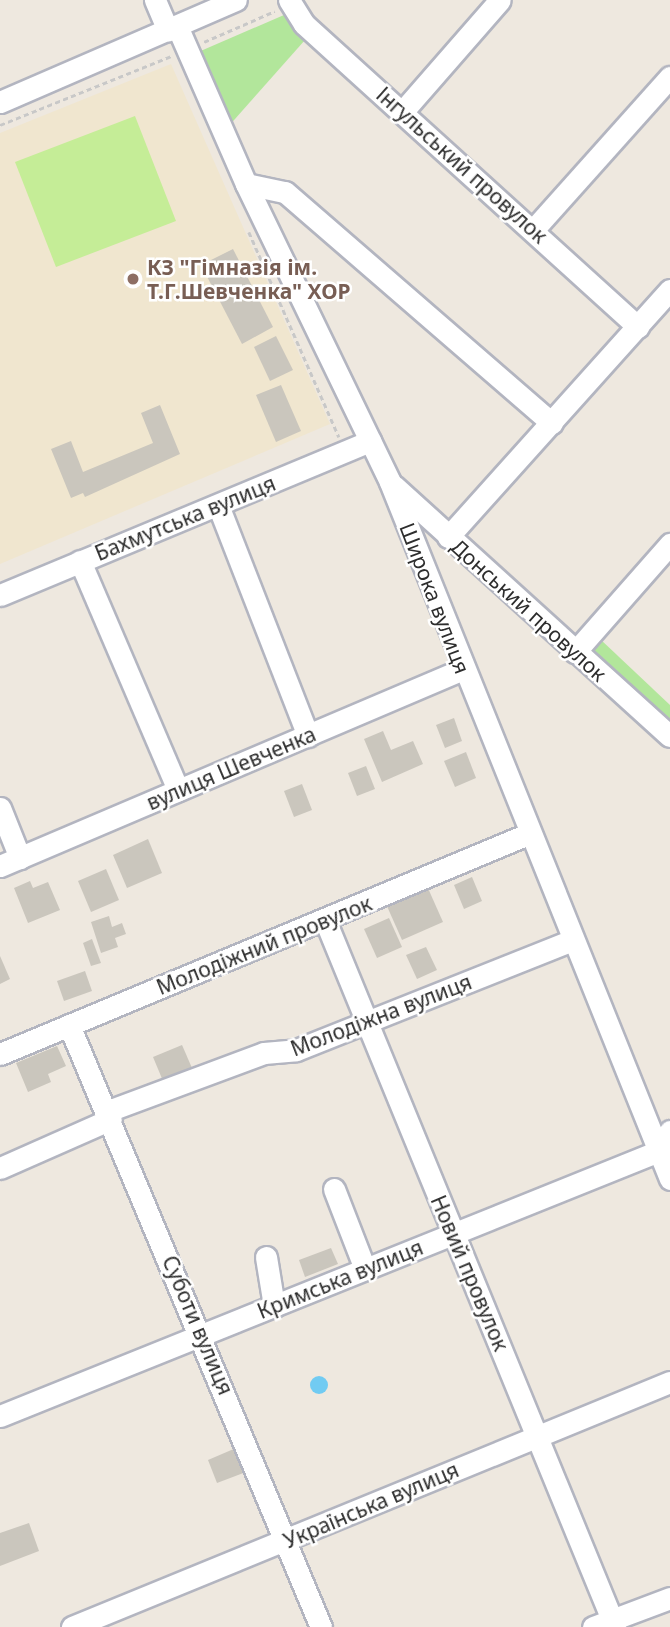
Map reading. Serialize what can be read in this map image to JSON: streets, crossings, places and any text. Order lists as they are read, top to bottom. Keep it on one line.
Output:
{"streets":{"street":["Інгульський провулок","Бахмутська вулиця","Широка вулиця","Донський провулок","вулиця Шевченка","Молодіжний провулок","Молодіжна вулиця","Новий провулок","Кримська вулиця","Суботи вулиця","Українська вулиця"]},"crossings":[["Бахмутська вулиця","Широка вулиця"],["Широка вулиця","Донський провулок"],["Широка вулиця","вулиця Шевченка"],["Широка вулиця","Молодіжний провулок"],["Широка вулиця","Молодіжна вулиця"],["Широка вулиця","Кримська вулиця"],["Молодіжний провулок","Новий провулок"],["Молодіжний провулок","Суботи вулиця"],["Молодіжна вулиця","Новий провулок"],["Молодіжна вулиця","Суботи вулиця"],["Новий провулок","Кримська вулиця"],["Новий провулок","Українська вулиця"],["Кримська вулиця","Суботи вулиця"],["Суботи вулиця","Українська вулиця"]],"places":["КЗ \"Гімназія ім. Т.Г.Шевченка\" ХОР"]}
